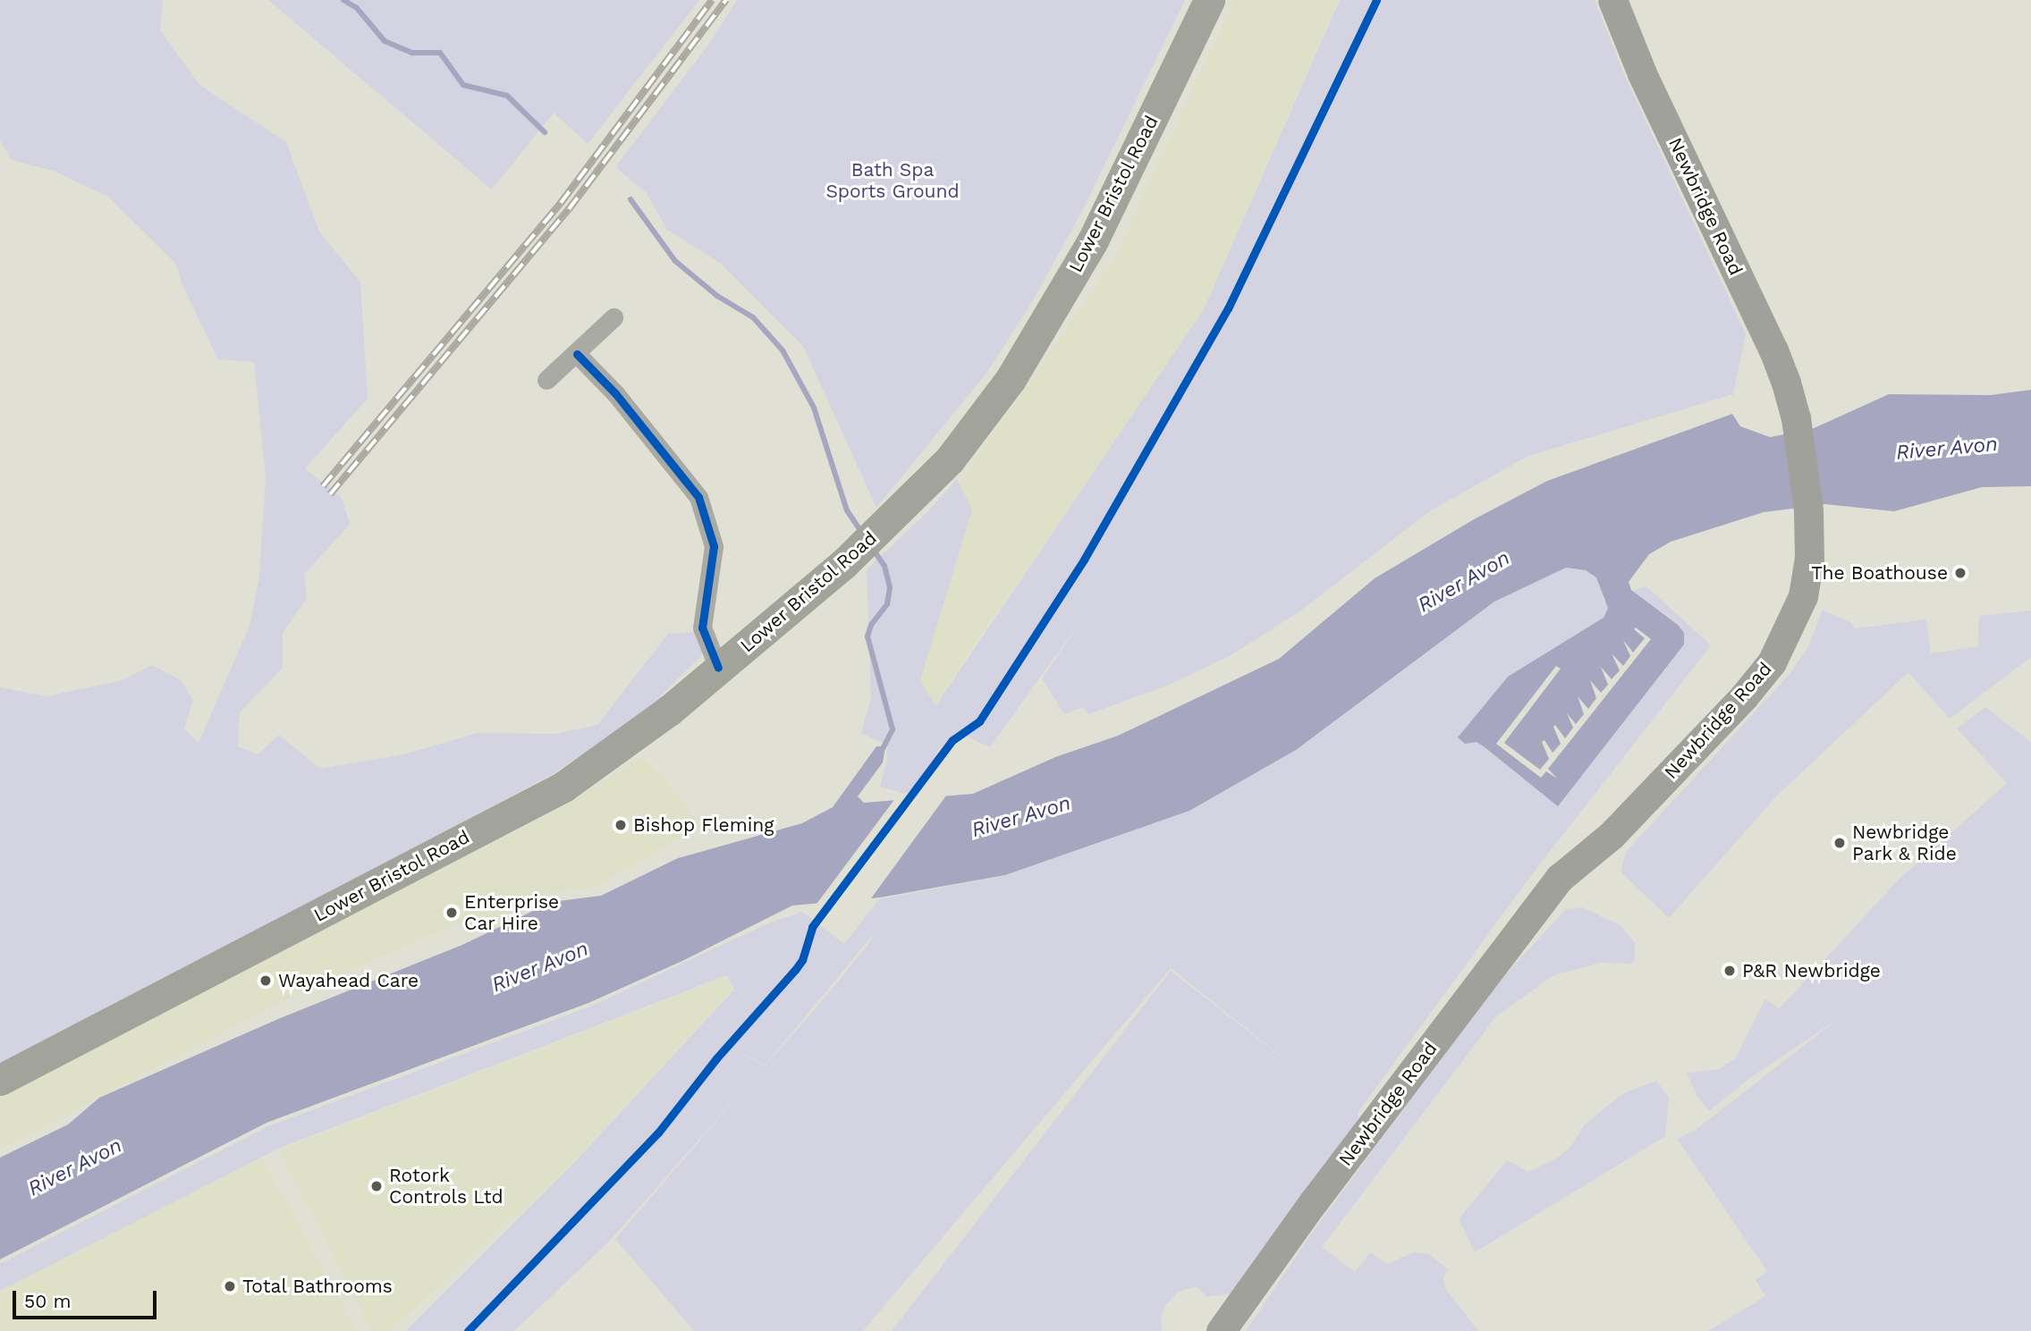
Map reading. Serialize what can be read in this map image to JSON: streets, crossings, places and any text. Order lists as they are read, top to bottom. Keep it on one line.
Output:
{"streets":{"highway":["Lower Bristol Road"],"main road":["Newbridge Road"]},"water":["River Avon"],"parks":["Bath Spa Sports Ground"],"places":["The Boathouse","Bishop Fleming","Newbridge Park & Ride","Enterprise Car Hire","P&R Newbridge","Wayahead Care","Rotork Controls Ltd","Total Bathrooms"],"scale_bar":"50 m"}
